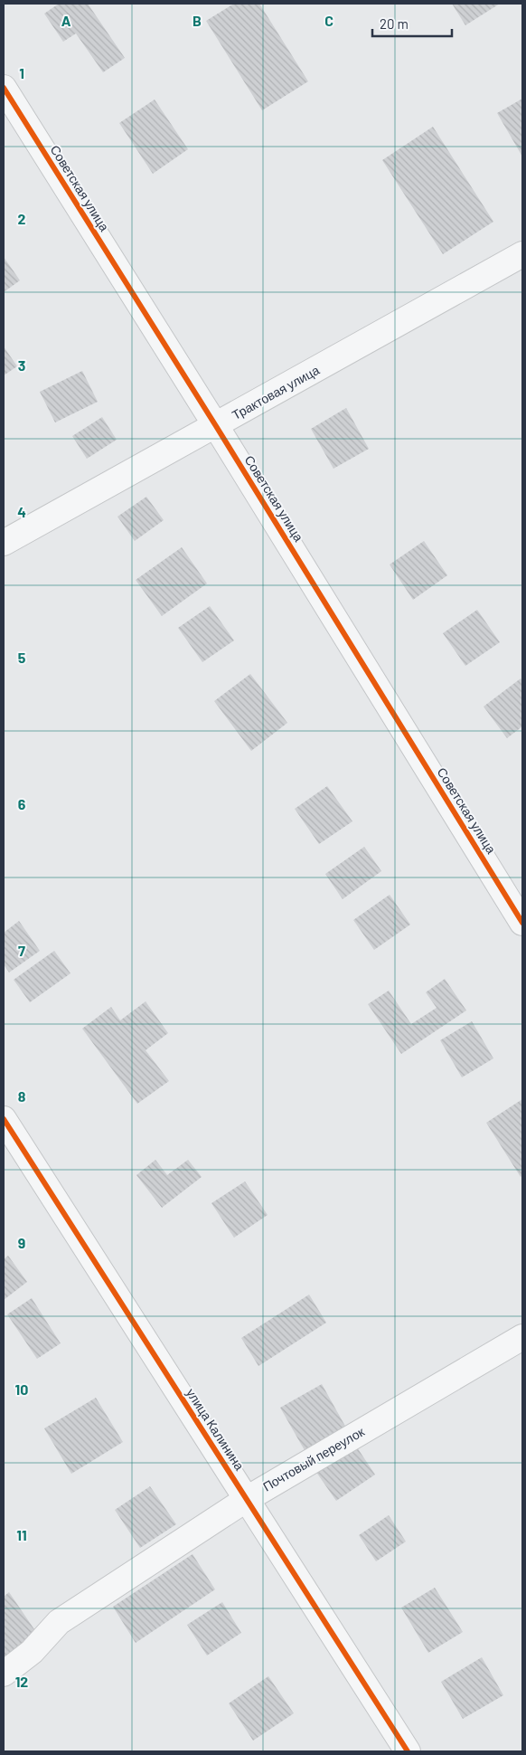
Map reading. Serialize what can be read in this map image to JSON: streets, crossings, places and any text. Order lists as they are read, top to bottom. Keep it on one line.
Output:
{"streets":{"street":["Советская улица","Трактовая улица","улица Калинина","Почтовый переулок"]},"crossings":[["Советская улица","Трактовая улица"],["улица Калинина","Почтовый переулок"]],"scale_bar":"20 m","grid":{"columns":["A","B","C"],"rows":["1","2","3","4","5","6","7","8","9","10","11","12"]}}
